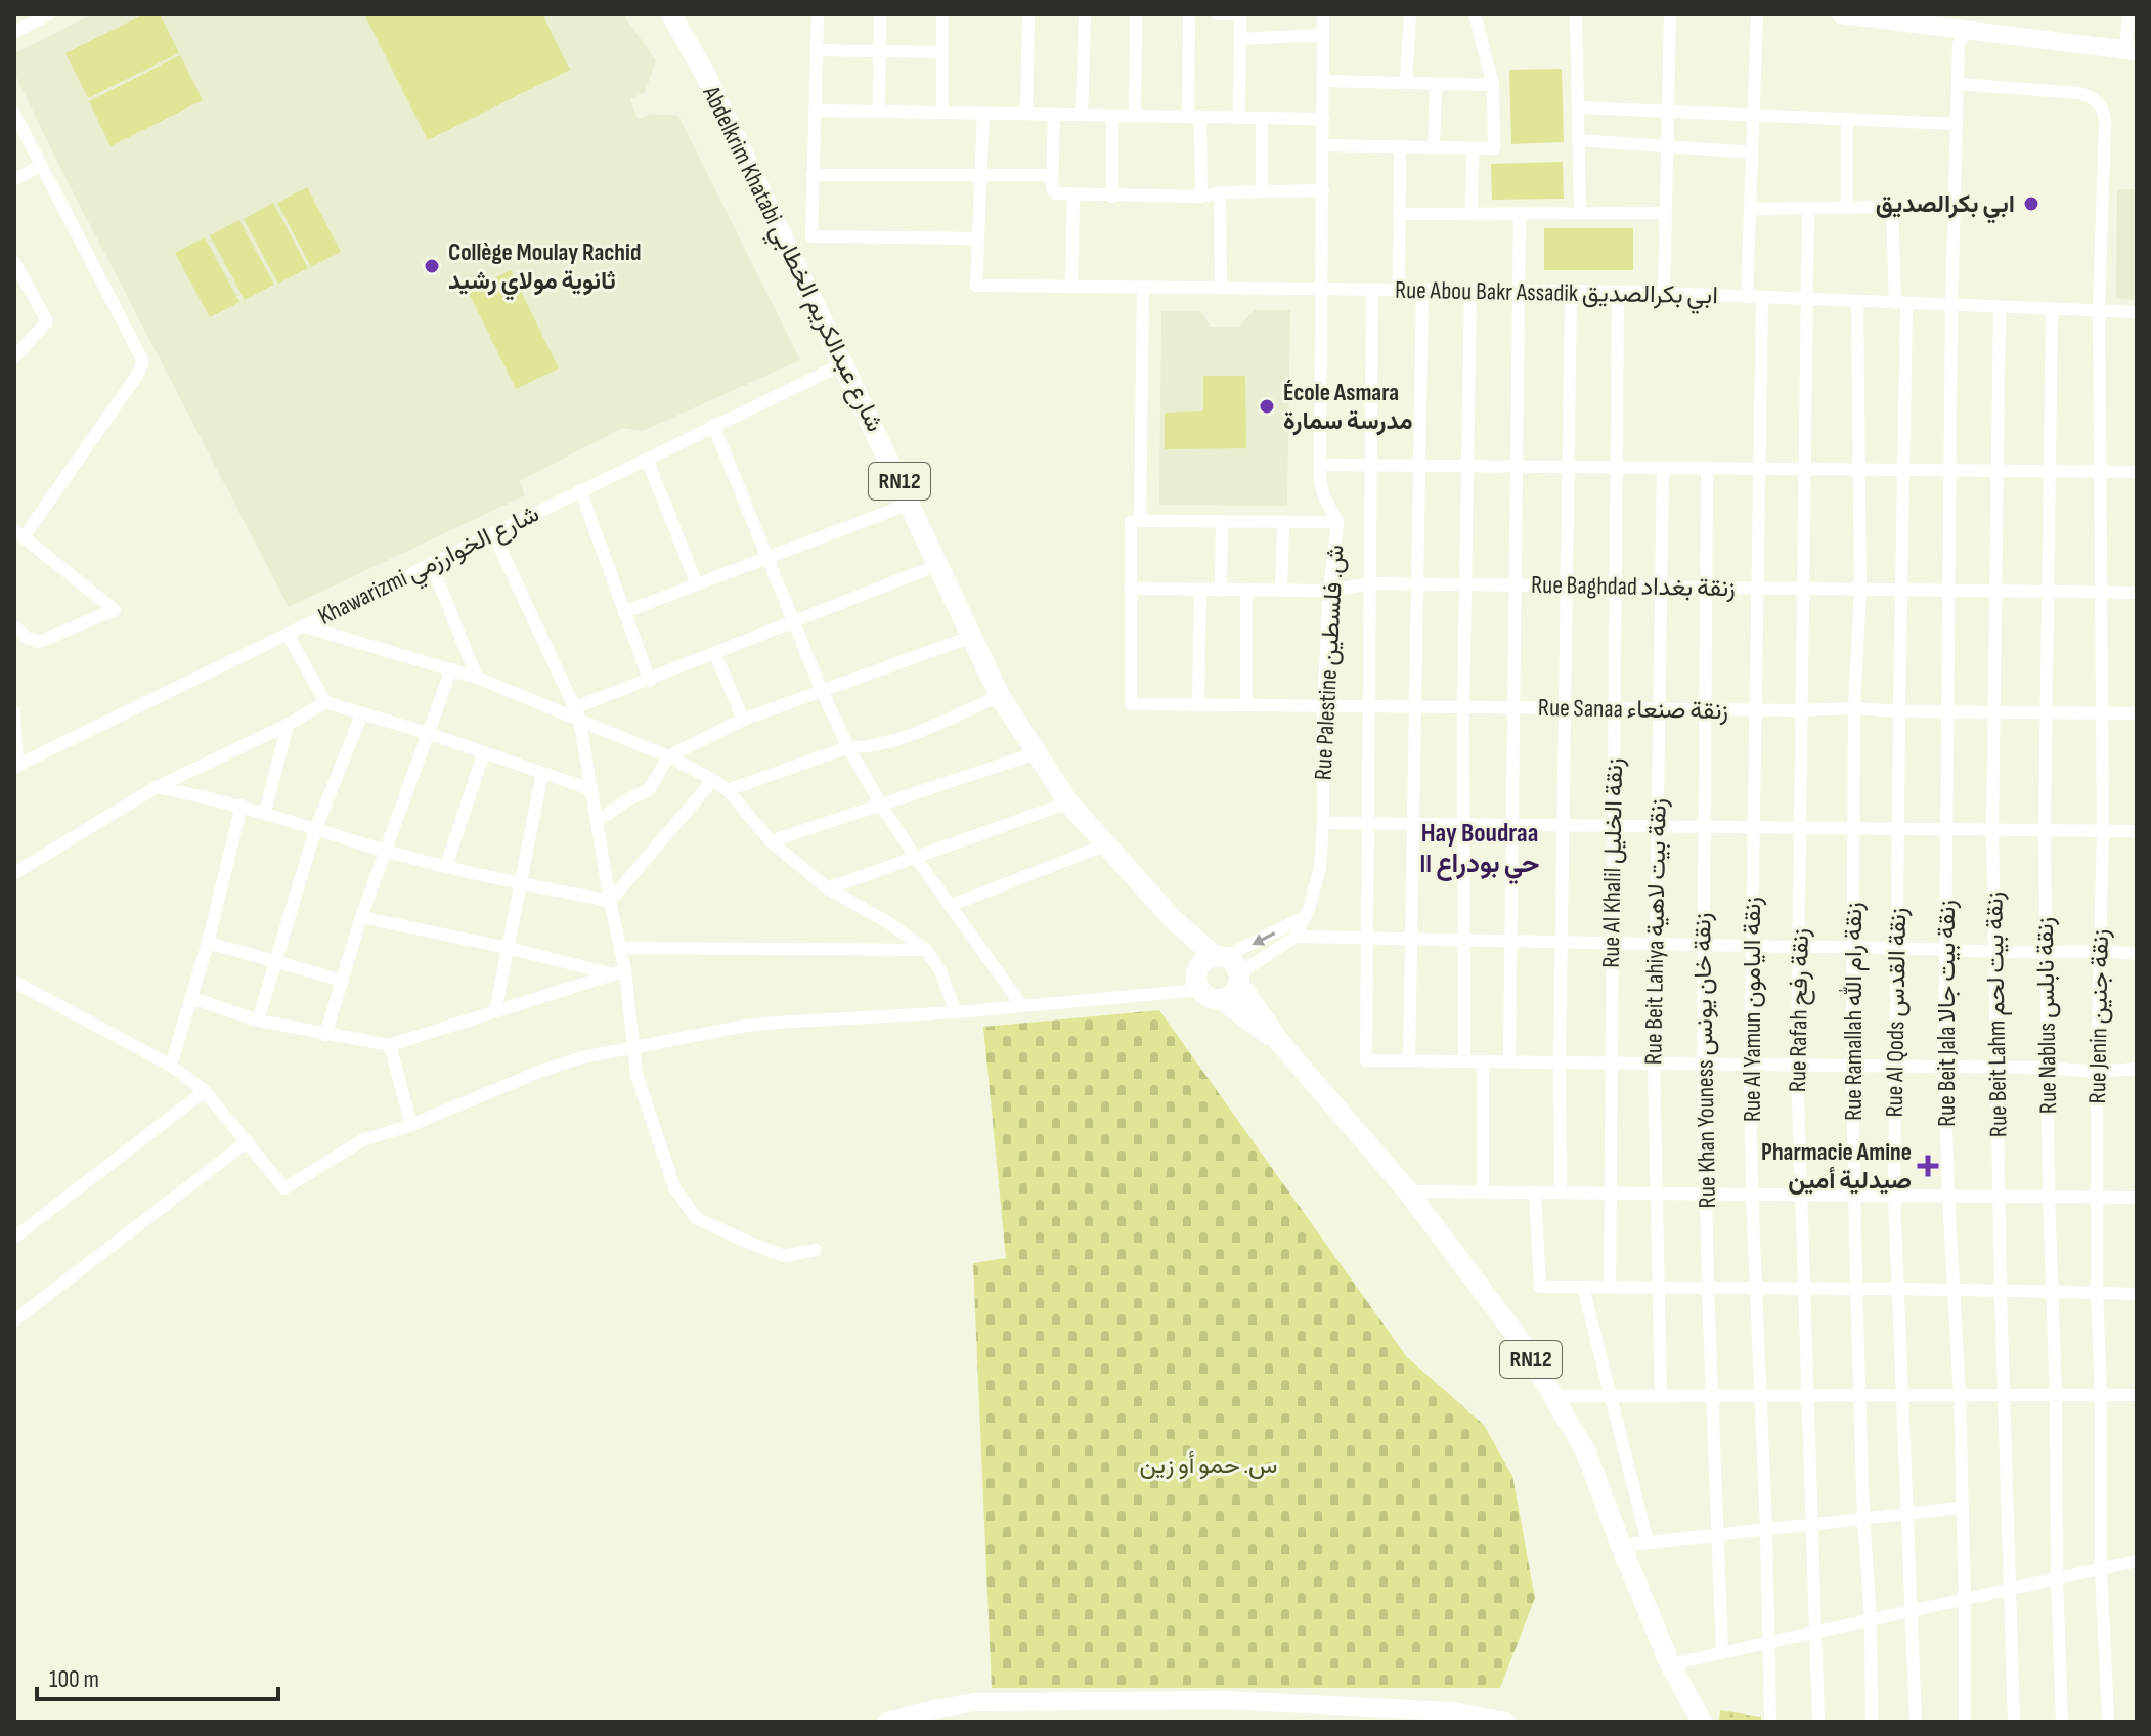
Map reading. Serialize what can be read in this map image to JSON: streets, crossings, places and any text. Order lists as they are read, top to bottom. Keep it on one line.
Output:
{"streets":{"main road":["Abdelkrim Khatabi شارع عبدالكريم الخطابي","RN12"],"street":["Rue Abou Bakr Assadik ابي بكرالصديق","Khawarizmi شارع الخوارزمي","Rue Baghdad زنقة بغداد","Rue Palestine ش. فلسطين","Rue Sanaa زنقة صنعاء","Rue Al Khalil زنقة الخليل","Rue Beit Lahiya زنقة بيت لاهية","Rue Al Yamun زنقة اليامون","Rue Rafah زنقة رفح","Rue Ramallah زنقة رام الله","Rue Al Qods زنقة القدس","Rue Beit Jala زنقة بيت جالا","Rue Beit Lahm زنقة بيت لحم","Rue Nablus زنقة نابلس","Rue Jenin زنقة جنين","Rue Khan Youness زنقة خان يونس"]},"crossings":[["Abdelkrim Khatabi شارع عبدالكريم الخطابي","RN12"],["Abdelkrim Khatabi شارع عبدالكريم الخطابي","Khawarizmi شارع الخوارزمي"],["Rue Abou Bakr Assadik ابي بكرالصديق","Rue Palestine ش. فلسطين"],["Rue Abou Bakr Assadik ابي بكرالصديق","Rue Al Khalil زنقة الخليل"],["Rue Abou Bakr Assadik ابي بكرالصديق","Rue Al Yamun زنقة اليامون"],["Rue Abou Bakr Assadik ابي بكرالصديق","Rue Rafah زنقة رفح"],["Rue Abou Bakr Assadik ابي بكرالصديق","Rue Ramallah زنقة رام الله"],["Rue Abou Bakr Assadik ابي بكرالصديق","Rue Al Qods زنقة القدس"],["Rue Abou Bakr Assadik ابي بكرالصديق","Rue Beit Jala زنقة بيت جالا"],["Rue Abou Bakr Assadik ابي بكرالصديق","Rue Beit Lahm زنقة بيت لحم"],["Rue Abou Bakr Assadik ابي بكرالصديق","Rue Nablus زنقة نابلس"],["Rue Abou Bakr Assadik ابي بكرالصديق","Rue Jenin زنقة جنين"],["Rue Baghdad زنقة بغداد","Rue Palestine ش. فلسطين"],["Rue Baghdad زنقة بغداد","Rue Sanaa زنقة صنعاء"],["Rue Baghdad زنقة بغداد","Rue Al Khalil زنقة الخليل"],["Rue Baghdad زنقة بغداد","Rue Beit Lahiya زنقة بيت لاهية"],["Rue Baghdad زنقة بغداد","Rue Al Yamun زنقة اليامون"],["Rue Baghdad زنقة بغداد","Rue Rafah زنقة رفح"],["Rue Baghdad زنقة بغداد","Rue Ramallah زنقة رام الله"],["Rue Baghdad زنقة بغداد","Rue Al Qods زنقة القدس"],["Rue Baghdad زنقة بغداد","Rue Beit Jala زنقة بيت جالا"],["Rue Baghdad زنقة بغداد","Rue Beit Lahm زنقة بيت لحم"],["Rue Baghdad زنقة بغداد","Rue Nablus زنقة نابلس"],["Rue Baghdad زنقة بغداد","Rue Jenin زنقة جنين"],["Rue Baghdad زنقة بغداد","Rue Khan Youness زنقة خان يونس"],["Rue Palestine ش. فلسطين","Rue Sanaa زنقة صنعاء"],["Rue Sanaa زنقة صنعاء","Rue Al Khalil زنقة الخليل"],["Rue Sanaa زنقة صنعاء","Rue Beit Lahiya زنقة بيت لاهية"],["Rue Sanaa زنقة صنعاء","Rue Al Yamun زنقة اليامون"],["Rue Sanaa زنقة صنعاء","Rue Rafah زنقة رفح"],["Rue Sanaa زنقة صنعاء","Rue Ramallah زنقة رام الله"],["Rue Sanaa زنقة صنعاء","Rue Al Qods زنقة القدس"],["Rue Sanaa زنقة صنعاء","Rue Beit Jala زنقة بيت جالا"],["Rue Sanaa زنقة صنعاء","Rue Beit Lahm زنقة بيت لحم"],["Rue Sanaa زنقة صنعاء","Rue Nablus زنقة نابلس"],["Rue Sanaa زنقة صنعاء","Rue Jenin زنقة جنين"],["Rue Sanaa زنقة صنعاء","Rue Khan Youness زنقة خان يونس"],["Rue Beit Jala زنقة بيت جالا","Rue Jenin زنقة جنين"]],"districts":["Hay Boudraa II حي بودراع"],"parks":["س. حمو أو زين"],"places":{"other":["ابي بكرالصديق","Collège Moulay Rachid ثانوية مولاي رشيد","École Asmara مدرسة سمارة"],"health":["Pharmacie Amine صيدلية أمين"]},"scale_bar":"100 m"}
